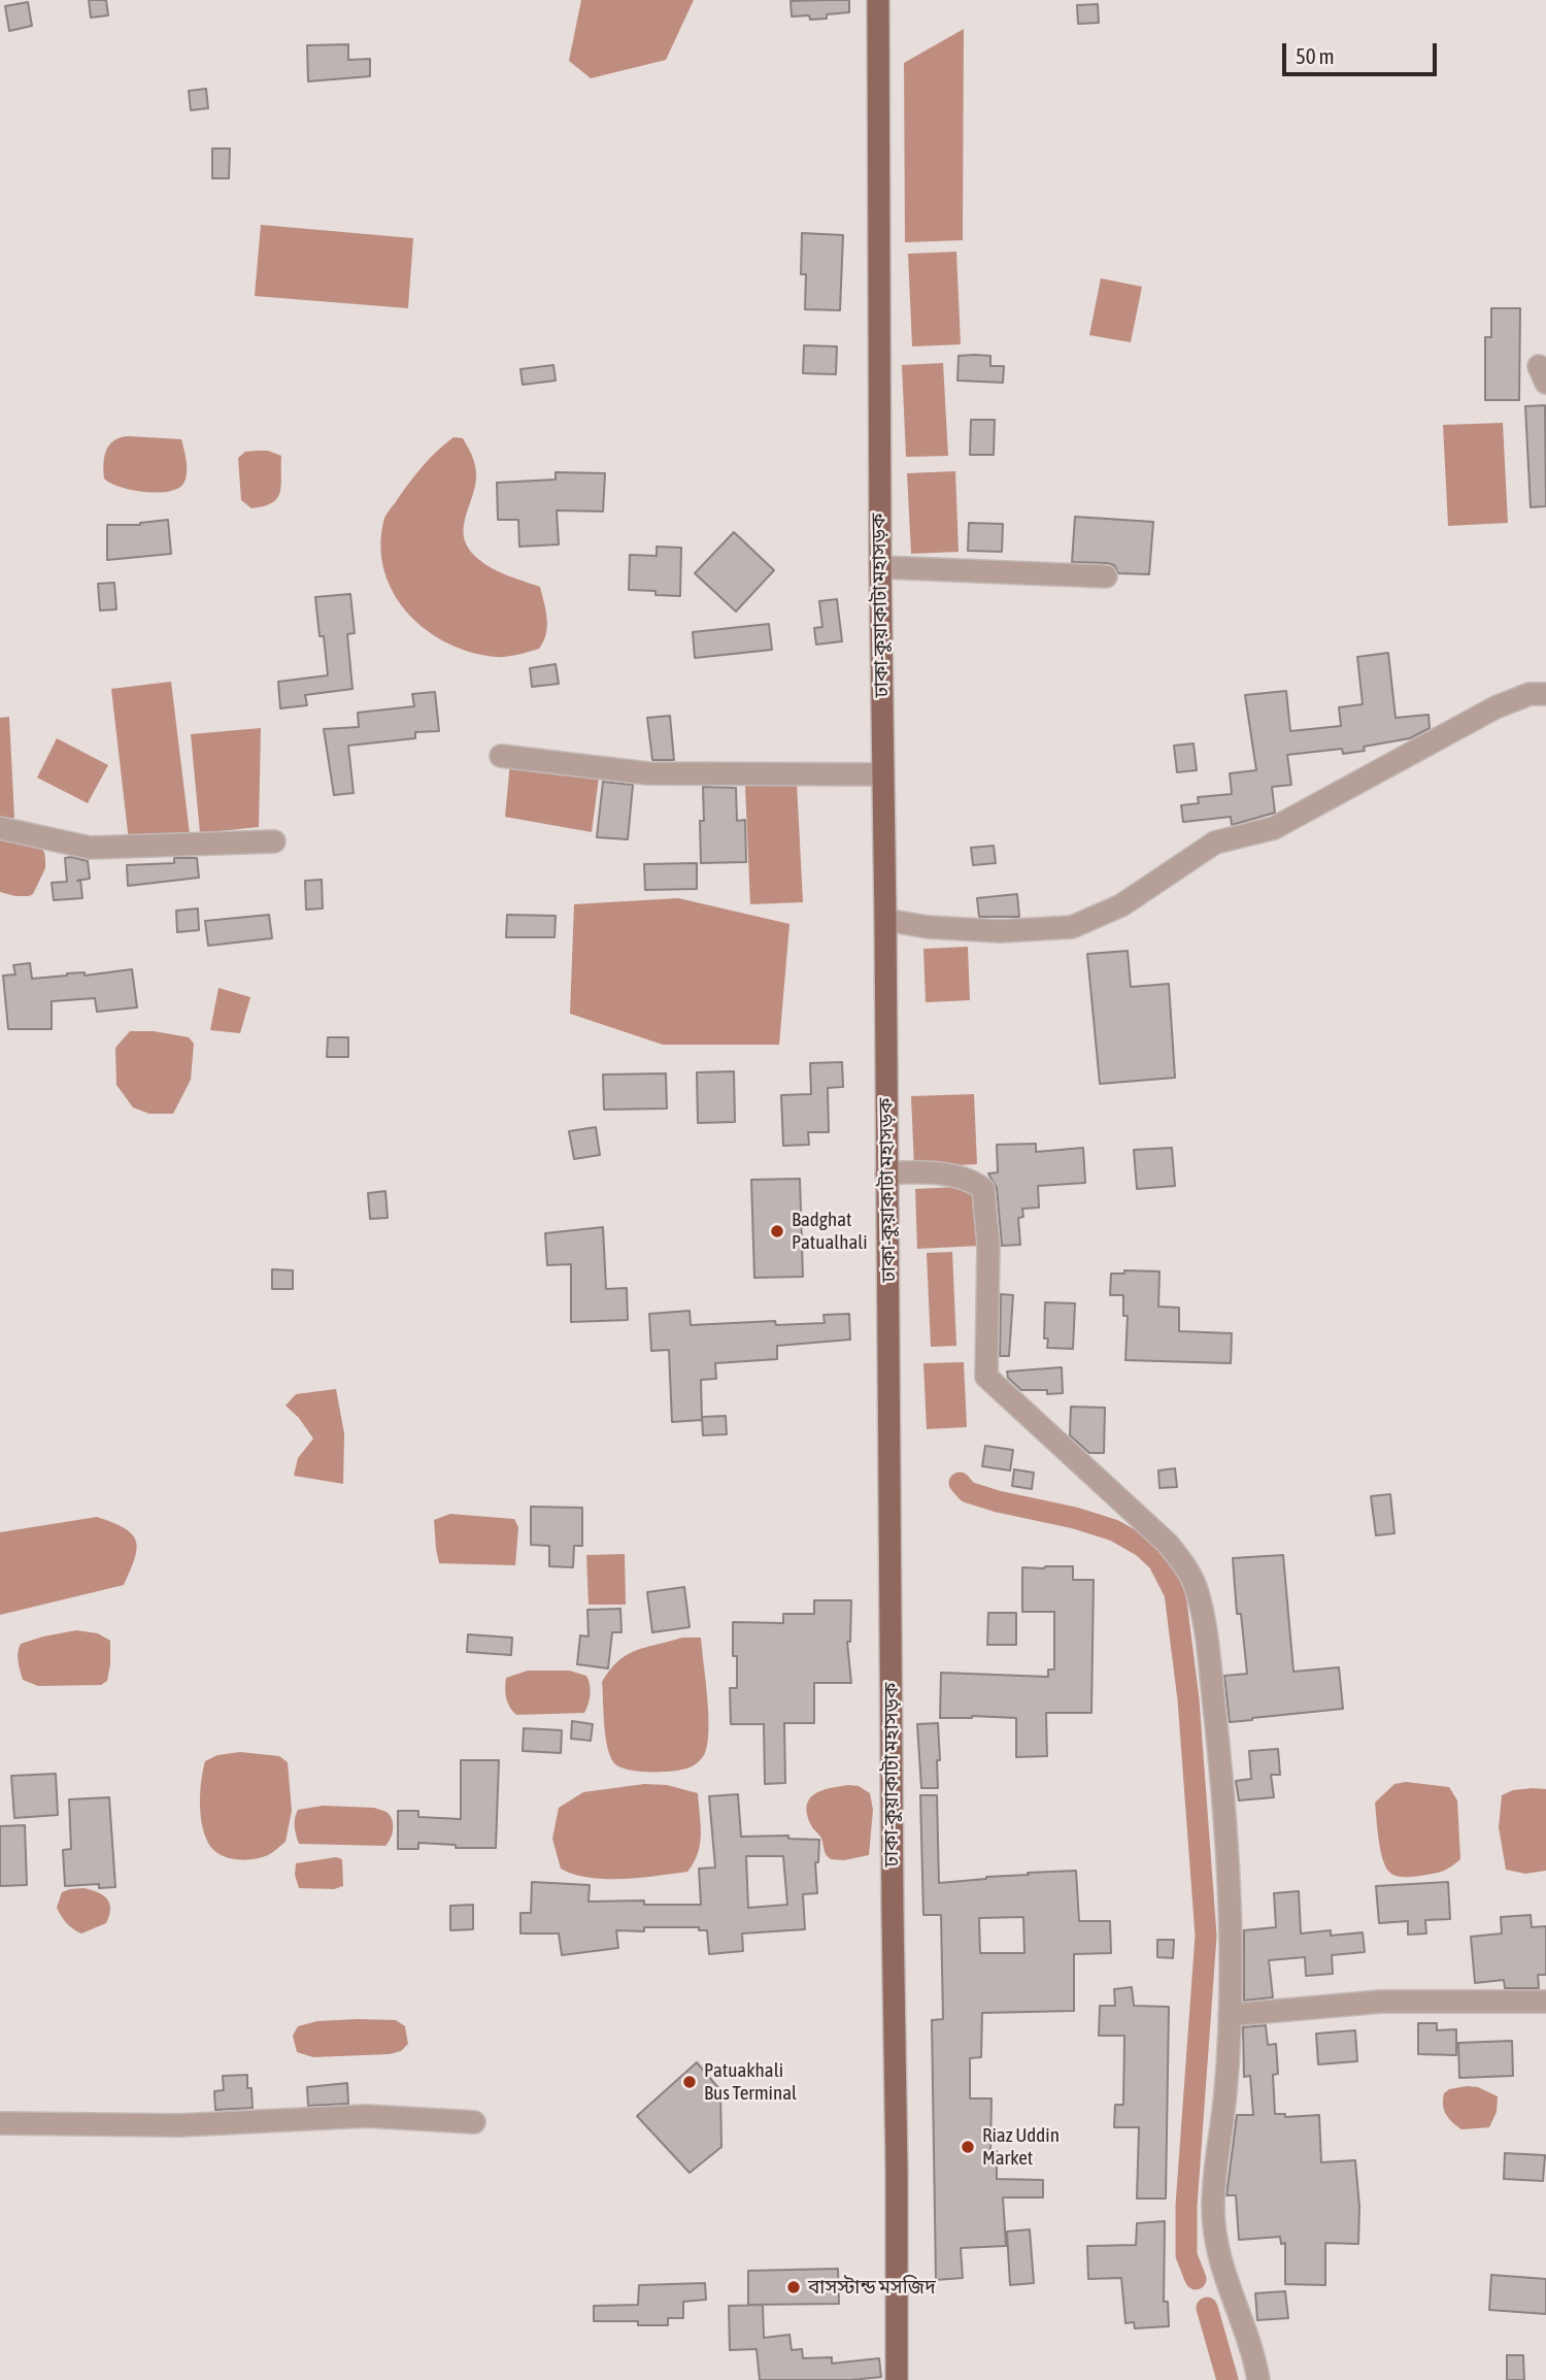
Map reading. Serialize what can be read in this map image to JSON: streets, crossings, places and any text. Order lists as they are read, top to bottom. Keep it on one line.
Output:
{"streets":{"main road":["ঢাকা-কুয়াকাটা মহাসড়ক"]},"places":["Badghat Patualhali","Patuakhali Bus Terminal","Riaz Uddin Market","বাসস্টান্ড মসজিদ"],"scale_bar":"50 m"}
